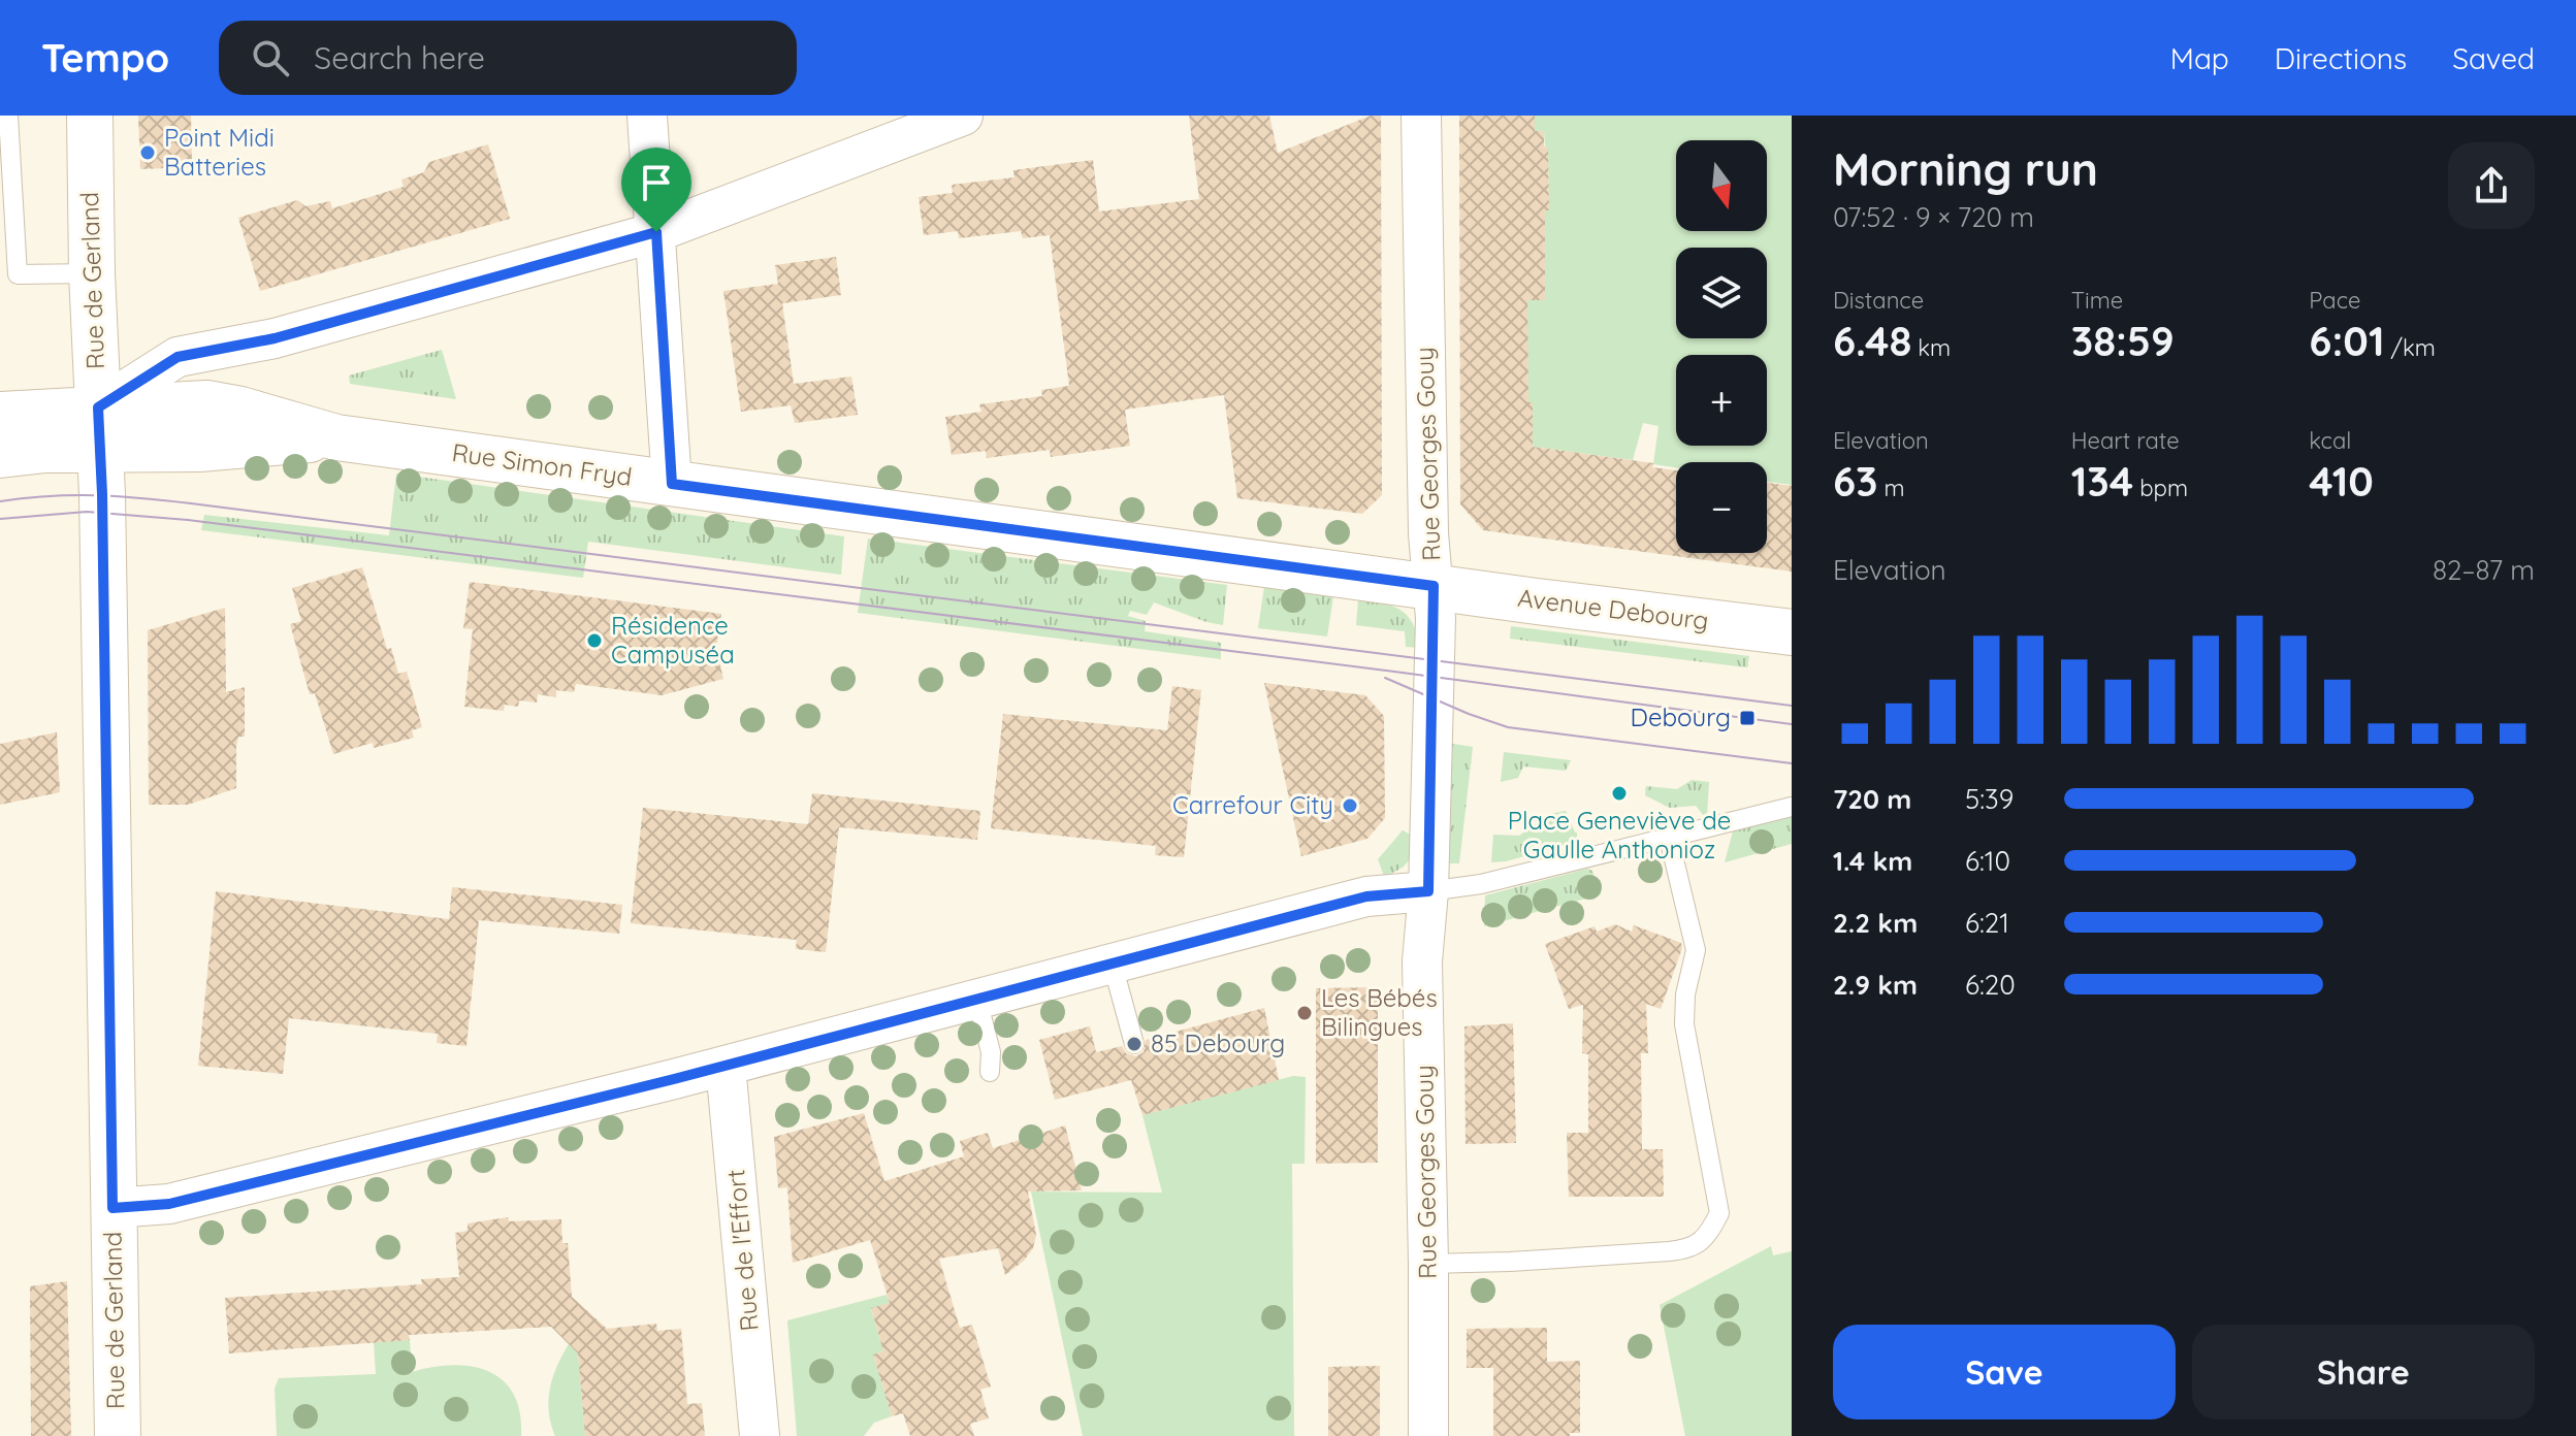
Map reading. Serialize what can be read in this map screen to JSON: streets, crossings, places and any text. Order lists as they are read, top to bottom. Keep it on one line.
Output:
{"streets":{"street":["Rue de Gerland","Rue Georges Gouy","Rue Simon Fryd","Avenue Debourg","Rue de l'Effort"]},"crossings":[["Rue de Gerland","Rue Simon Fryd"],["Rue Georges Gouy","Rue Simon Fryd"],["Rue Georges Gouy","Avenue Debourg"],["Rue Simon Fryd","Avenue Debourg"]],"places":{"other":["Point Midi Batteries","Résidence Campuséa","Place Geneviève de Gaulle Anthonioz","Carrefour City","Les Bébés Bilingues","85 Debourg"],"transit":["Debourg"]},"north":"bottom","page":{"header":"Tempo","search":"Search here","nav":["Map","Directions","Saved"],"heading":["Morning run","07:52 · 9 × 720 m"],"map_buttons":["+","−"],"stats":[["Distance","6.48 km"],["Time","38:59"],["Pace","6:01 /km"],["Elevation","63 m"],["Heart rate","134 bpm"],["kcal","410"]],"chart":["Elevation","82–87 m"],"list":[{"name":"720 m","note":"5:39"},{"name":"1.4 km","note":"6:10"},{"name":"2.2 km","note":"6:21"},{"name":"2.9 km","note":"6:20"}],"buttons":["Save","Share"]}}
